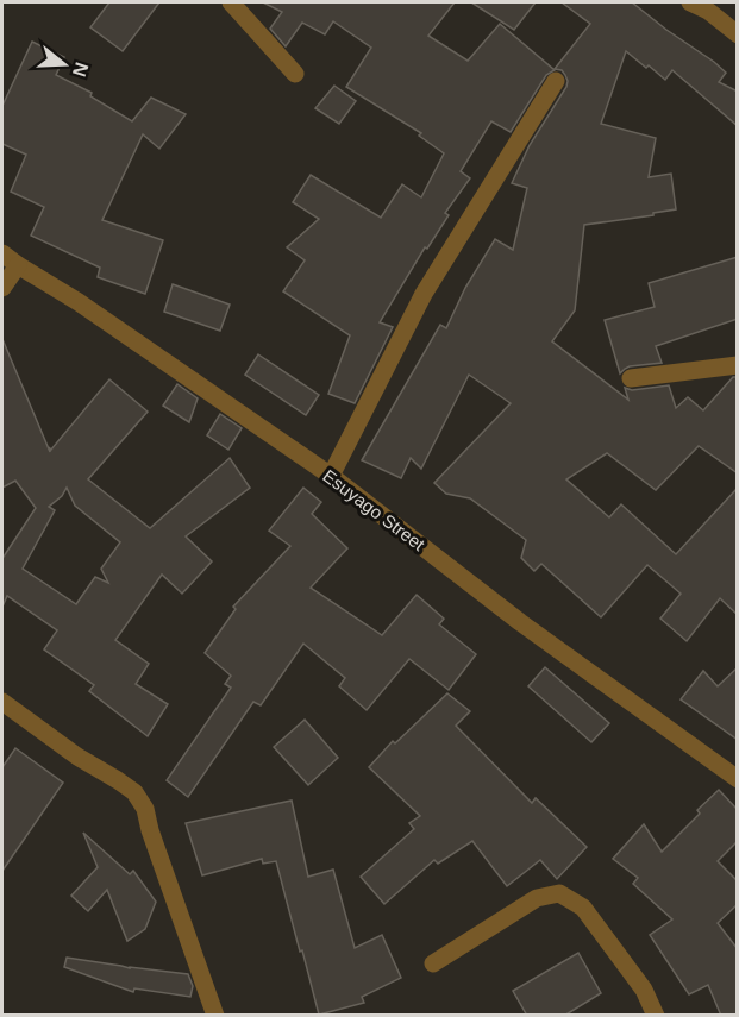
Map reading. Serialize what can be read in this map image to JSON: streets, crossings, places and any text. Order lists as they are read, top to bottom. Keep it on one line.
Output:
{"streets":{"street":["Esuyago Street"]},"north":"right"}
